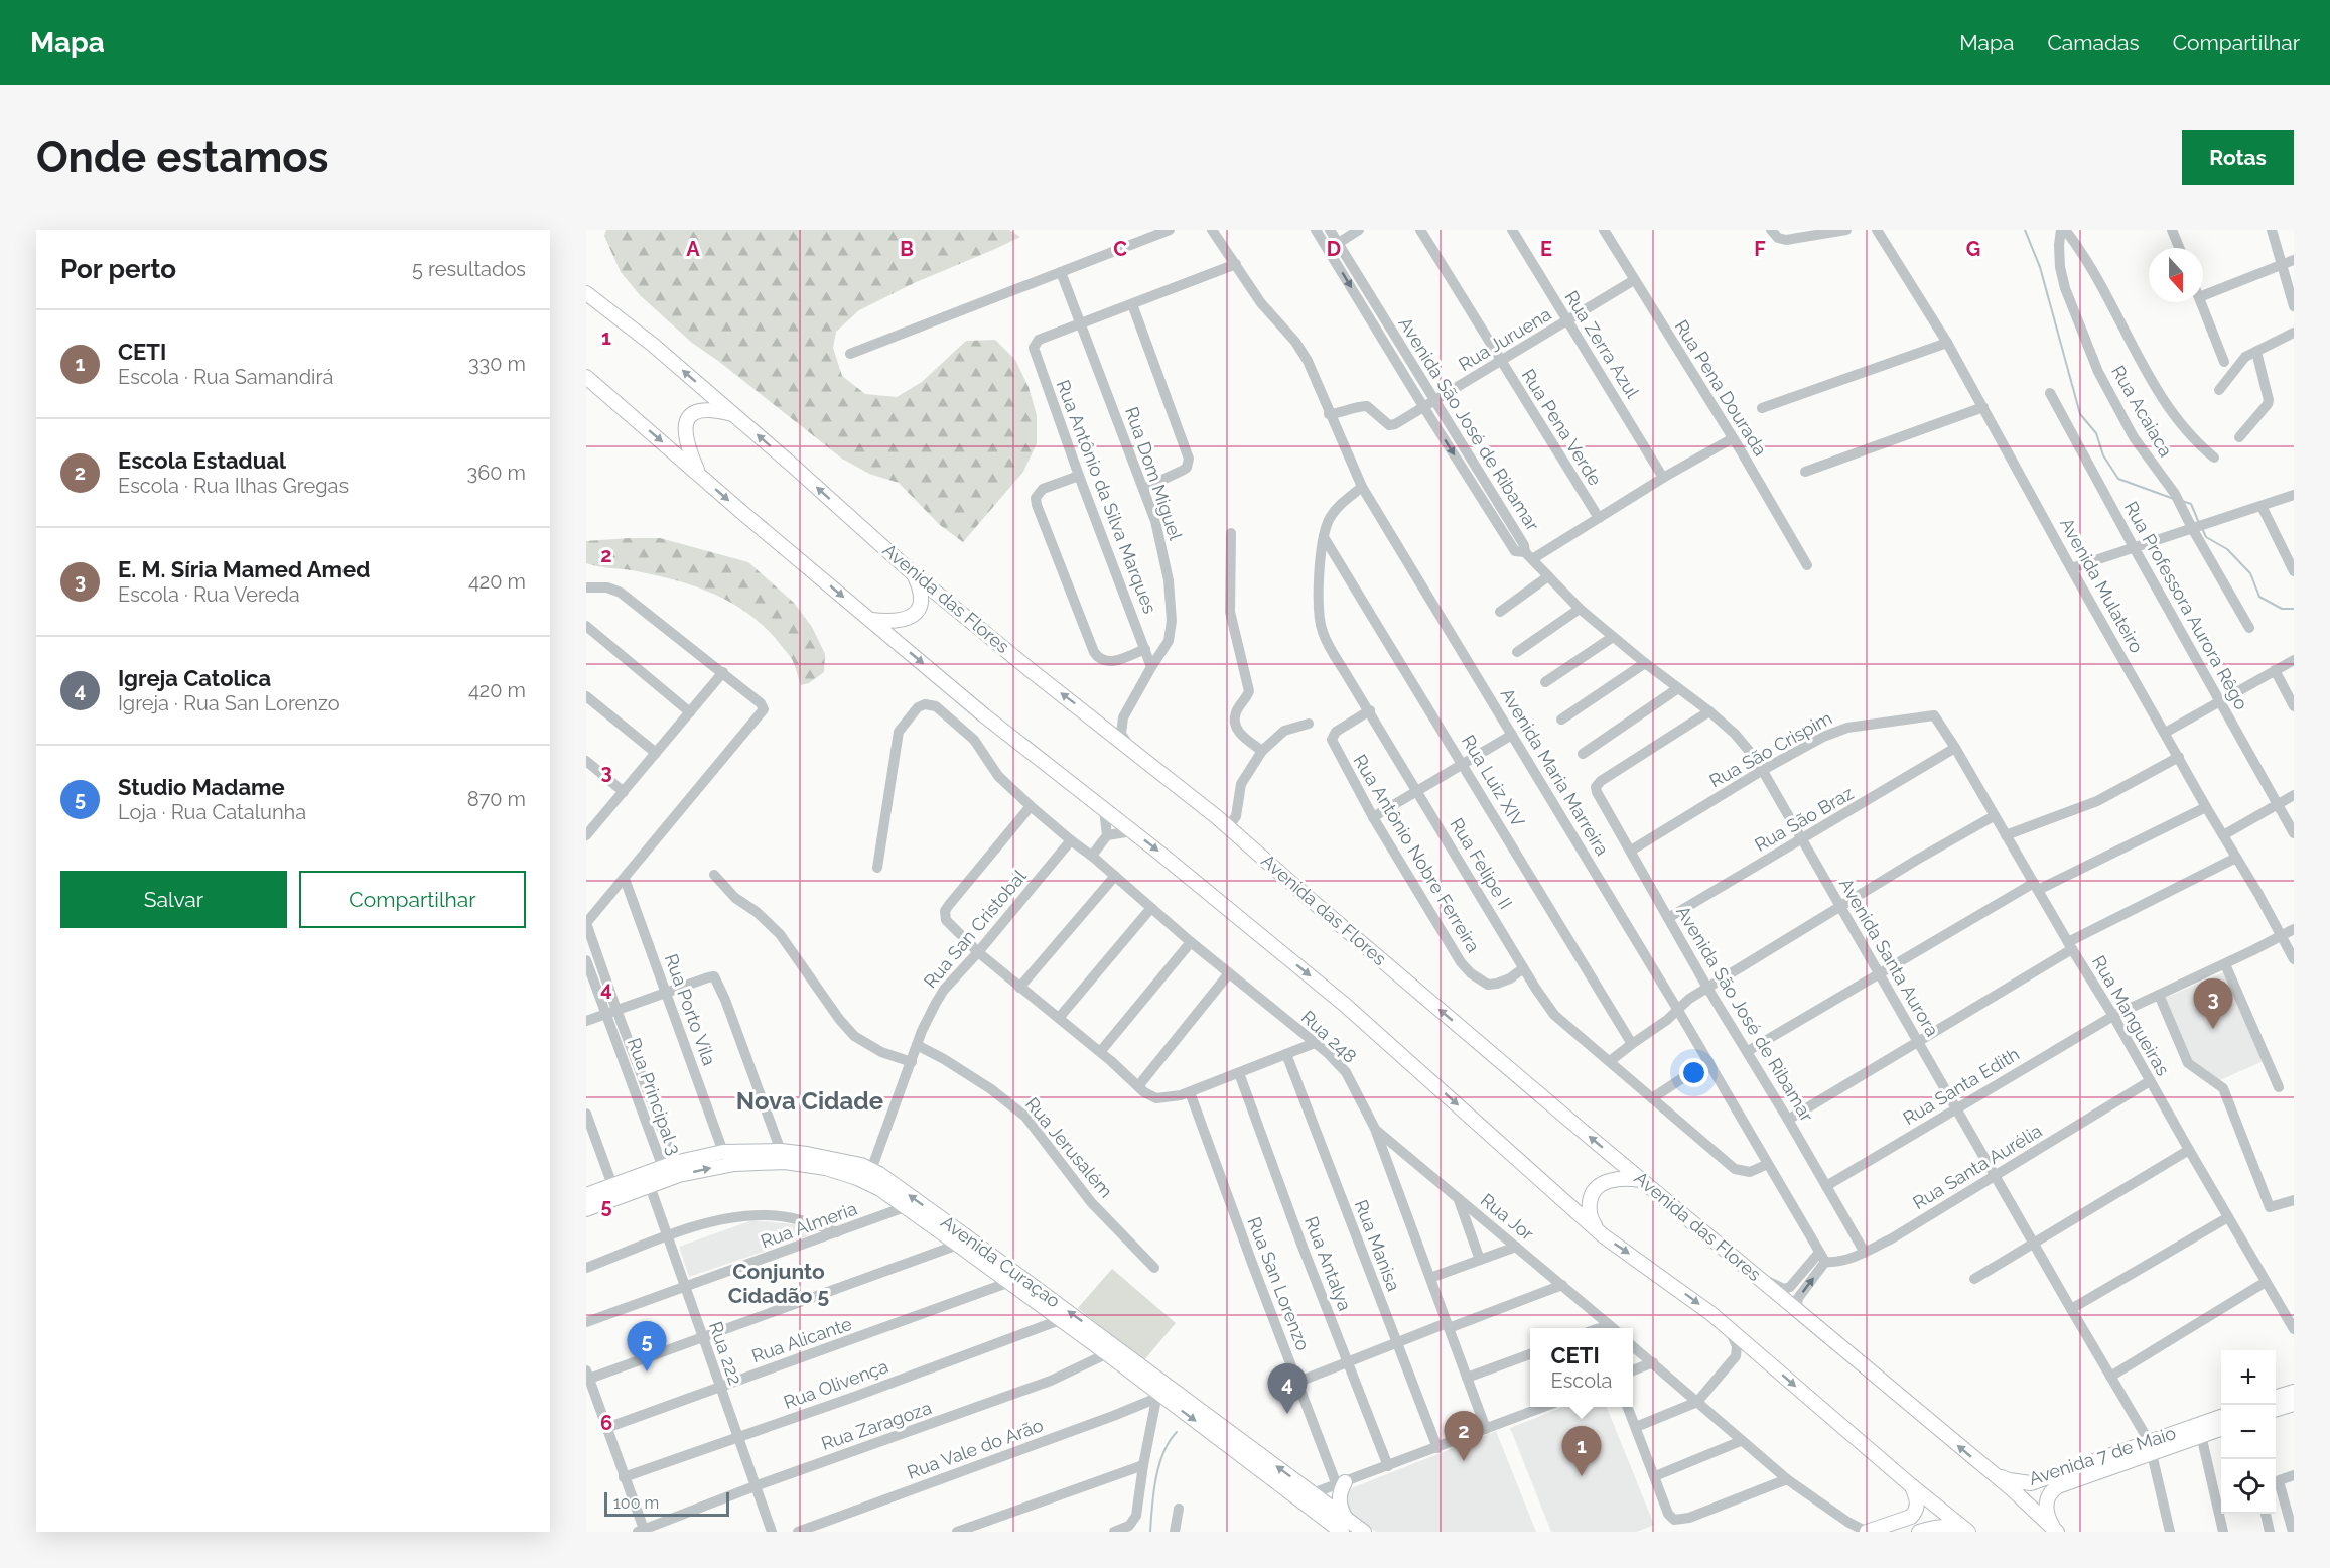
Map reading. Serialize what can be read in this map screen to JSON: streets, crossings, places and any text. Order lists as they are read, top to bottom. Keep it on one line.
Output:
{"streets":{"main road":["Avenida das Flores","Avenida Curaçao","Avenida 7 de Maio"],"street":["Rua Juruena","Rua Zerra Azul","Rua Pena Dourada","Rua Acaiaca","Avenida São José de Ribamar","Rua Pena Verde","Rua Dom Miguel","Rua Antônio da Silva Marques","Avenida Mulateiro","Rua Professora Aurora Rêgo","Rua São Crispim","Avenida Maria Marreira","Rua Luiz XIV","Rua São Braz","Rua Antônio Nobre Ferreira","Rua Felipe II","Rua San Cristobal","Avenida Santa Aurora","Rua Porto Vila","Rua Mangueiras","Rua 248","Rua Santa Edith","Rua Principal 3","Rua Jerusalém","Rua Santa Aurélia","Rua Jor","Rua Almeria","Rua Manisa","Rua Antalya","Rua San Lorenzo","Rua Alicante","Rua 222","Rua Olivença","Rua Zaragoza","Rua Vale do Arão"]},"crossings":[["Rua Juruena","Rua Zerra Azul"],["Rua Juruena","Rua Pena Dourada"],["Rua Juruena","Avenida São José de Ribamar"],["Rua Juruena","Rua Pena Verde"],["Rua Juruena","Avenida Maria Marreira"],["Avenida São José de Ribamar","Rua São Crispim"],["Avenida São José de Ribamar","Rua São Braz"],["Avenida São José de Ribamar","Avenida Santa Aurora"],["Avenida São José de Ribamar","Rua Santa Edith"],["Avenida São José de Ribamar","Rua Santa Aurélia"],["Rua Dom Miguel","Rua Antônio da Silva Marques"],["Avenida Mulateiro","Rua Santa Edith"],["Avenida das Flores","Avenida 7 de Maio"],["Rua São Crispim","Avenida Santa Aurora"],["Rua São Crispim","Rua Mangueiras"],["Avenida Maria Marreira","Rua Felipe II"],["Avenida Maria Marreira","Rua Santa Aurélia"],["Rua Luiz XIV","Rua Felipe II"],["Rua São Braz","Avenida Santa Aurora"],["Rua São Braz","Rua Mangueiras"],["Rua Antônio Nobre Ferreira","Rua Felipe II"],["Rua San Cristobal","Rua 248"],["Rua San Cristobal","Rua Jerusalém"],["Rua San Cristobal","Avenida Curaçao"],["Avenida Santa Aurora","Rua Santa Edith"],["Avenida Santa Aurora","Rua Santa Aurélia"],["Avenida Santa Aurora","Avenida 7 de Maio"],["Rua Porto Vila","Avenida Curaçao"],["Rua Mangueiras","Rua Santa Edith"],["Rua Mangueiras","Rua Santa Aurélia"],["Rua 248","Rua Jor"],["Rua Principal 3","Avenida Curaçao"],["Rua Almeria","Avenida Curaçao"],["Rua Almeria","Rua 222"],["Avenida Curaçao","Rua Alicante"],["Avenida Curaçao","Rua 222"],["Avenida Curaçao","Rua Olivença"],["Avenida Curaçao","Rua Zaragoza"],["Avenida Curaçao","Rua Vale do Arão"],["Rua Alicante","Rua 222"],["Rua 222","Rua Olivença"],["Rua 222","Rua Zaragoza"]],"districts":["Nova Cidade","Conjunto Cidadão 5"],"scale_bar":"100 m","north":"bottom","page":{"header":"Mapa","nav":["Mapa","Camadas","Compartilhar"],"buttons":["Rotas",["Salvar","Compartilhar"]],"title":"Onde estamos","heading":["Por perto","5 resultados"],"list":[{"mark":"1","name":"CETI","note":"Escola · Rua Samandirá","value":"330 m"},{"mark":"2","name":"Escola Estadual","note":"Escola · Rua Ilhas Gregas","value":"360 m"},{"mark":"3","name":"E. M. Síria Mamed Amed","note":"Escola · Rua Vereda","value":"420 m"},{"mark":"4","name":"Igreja Catolica","note":"Igreja · Rua San Lorenzo","value":"420 m"},{"mark":"5","name":"Studio Madame","note":"Loja · Rua Catalunha","value":"870 m"}],"pins":["3","5","4","2","1"],"popup":["CETI","Escola"],"map_buttons":["+","−"],"scale":"100 m"},"grid":{"columns":["A","B","C","D","E","F","G"],"rows":["1","2","3","4","5","6"]}}
